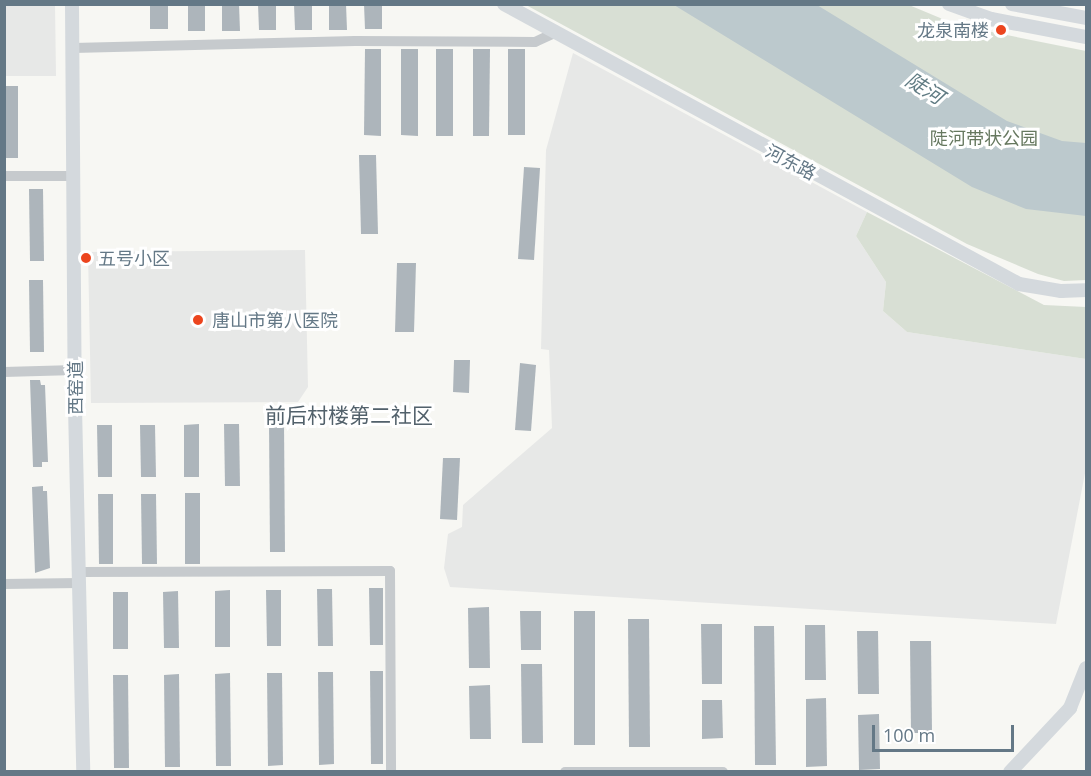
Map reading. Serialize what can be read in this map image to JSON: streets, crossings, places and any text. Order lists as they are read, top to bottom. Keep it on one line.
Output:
{"streets":{"street":["河东路","西窑道"]},"districts":["前后村楼第二社区"],"water":["陡河"],"parks":["陡河带状公园"],"places":["龙泉南楼","五号小区","唐山市第八医院"],"scale_bar":"100 m"}
